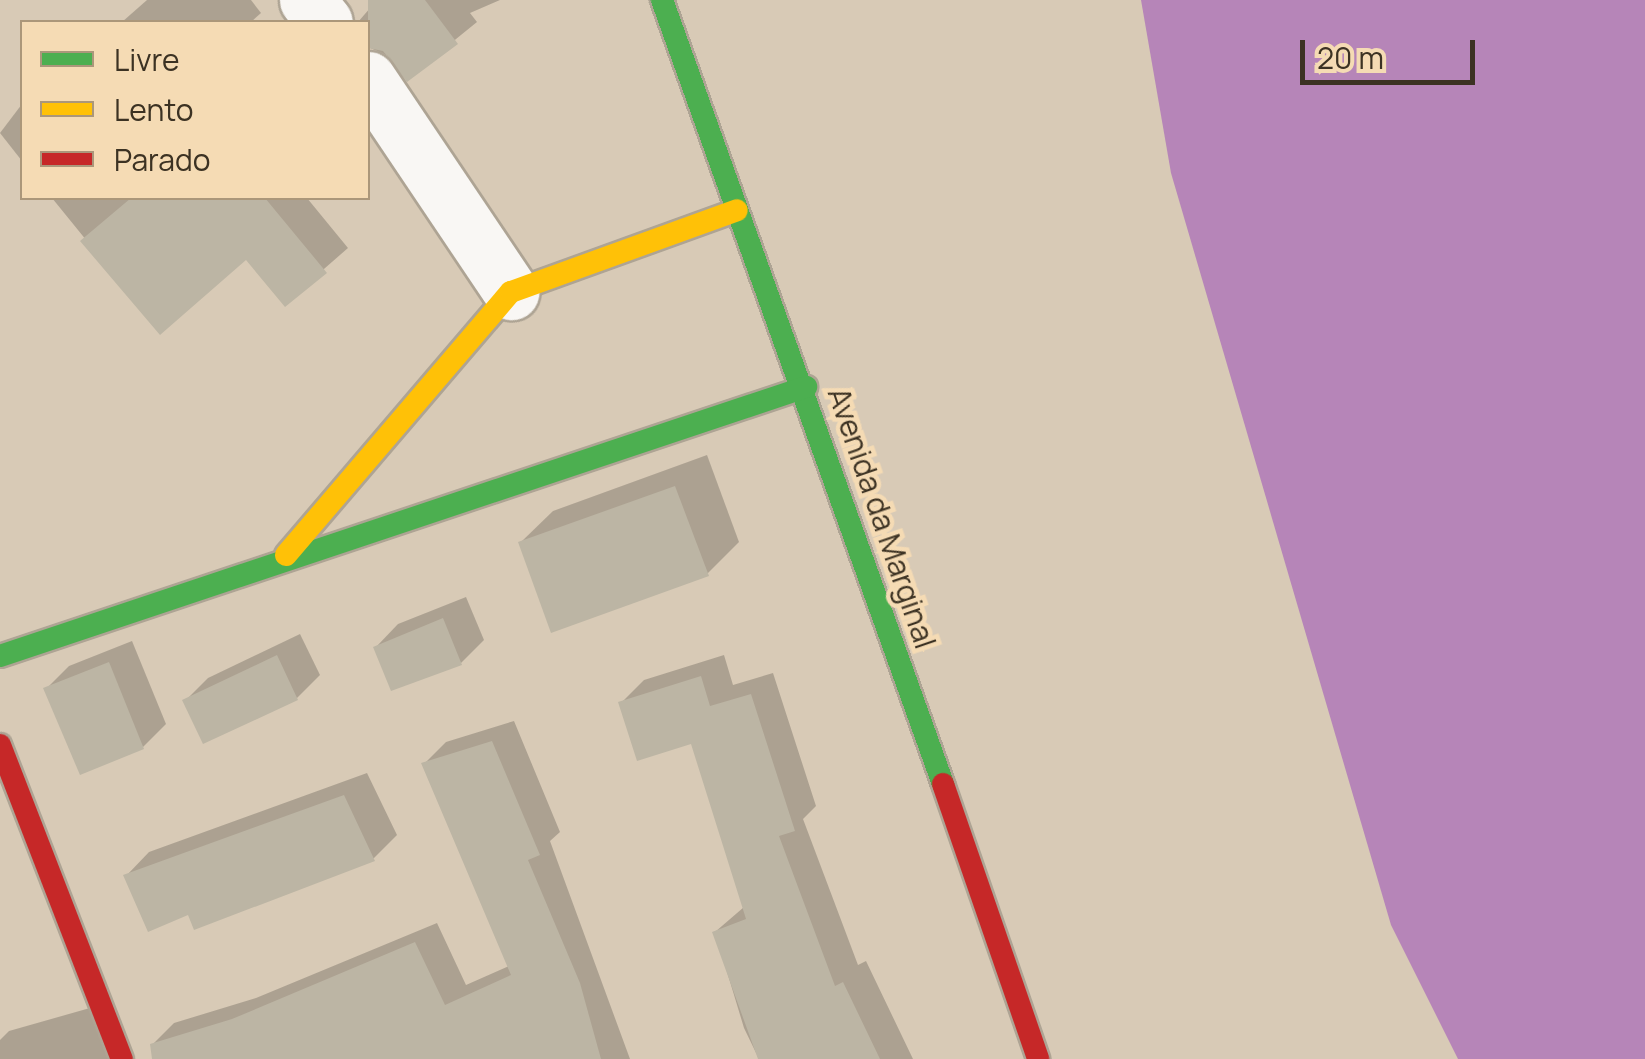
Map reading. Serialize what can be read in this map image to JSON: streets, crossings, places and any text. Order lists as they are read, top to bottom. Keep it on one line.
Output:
{"streets":{"street":["Avenida da Marginal"]},"legend":["Livre","Lento","Parado"],"scale_bar":"20 m"}
